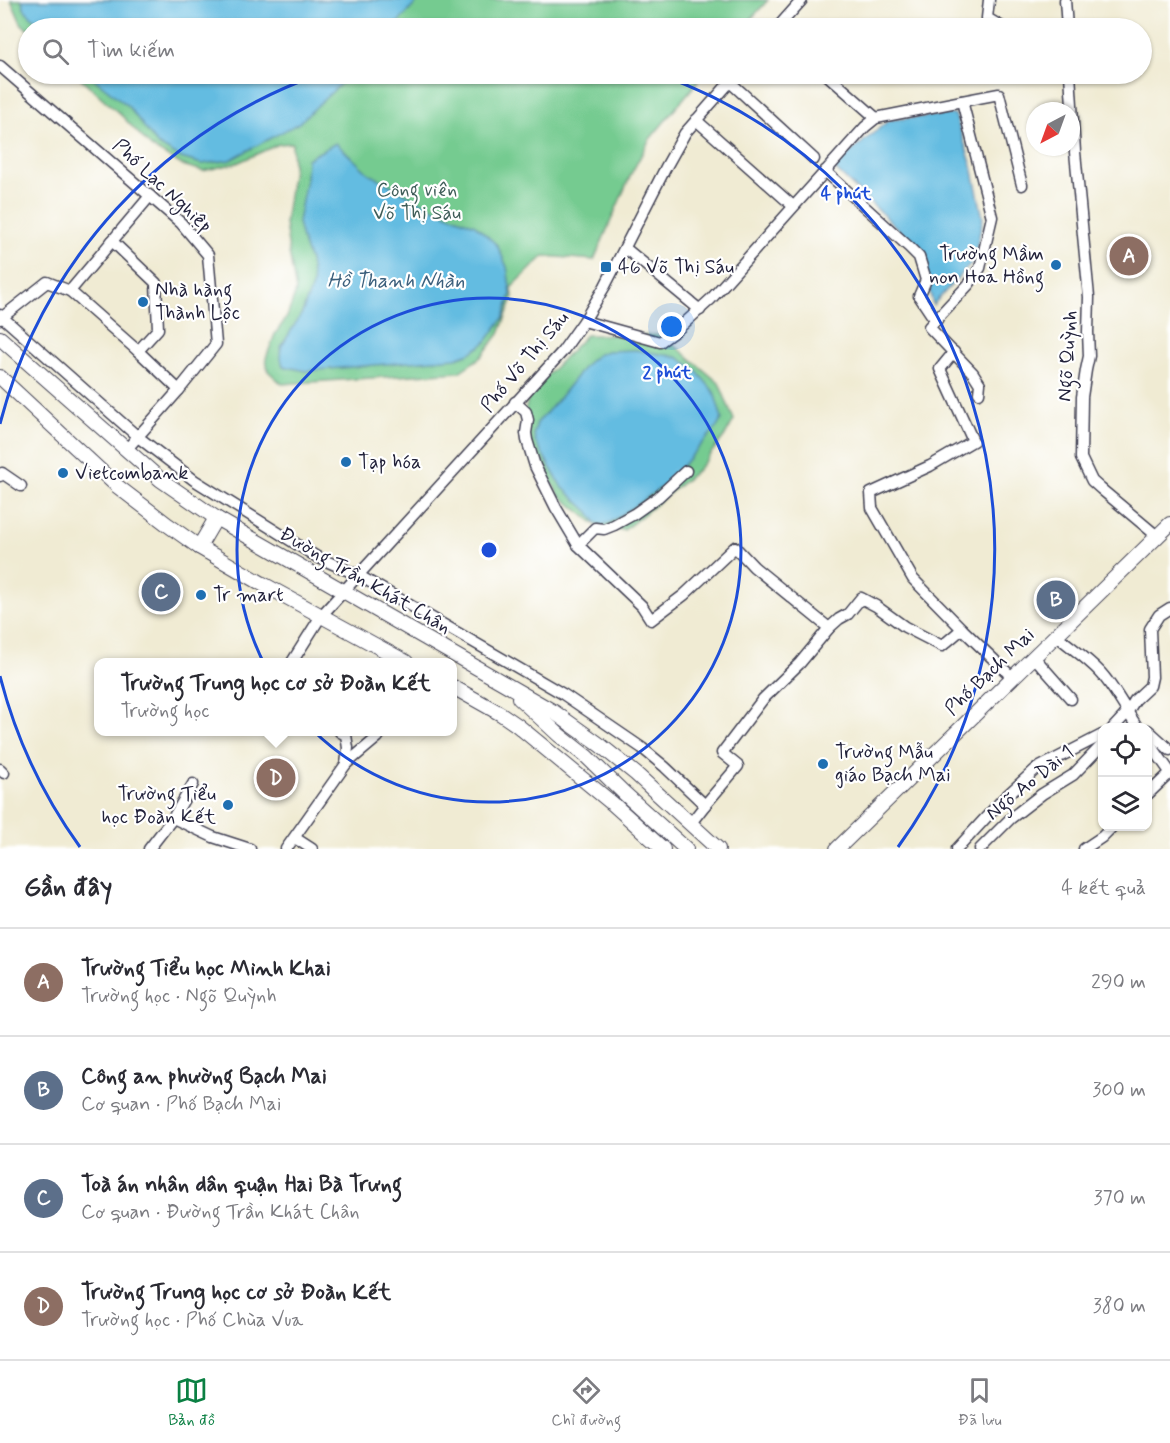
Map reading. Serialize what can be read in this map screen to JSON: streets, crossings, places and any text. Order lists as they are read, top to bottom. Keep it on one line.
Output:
{"streets":{"main road":["Đường Trần Khát Chân","Phố Bạch Mai"],"street":["Phố Lạc Nghiệp","Ngõ Quỳnh","Phố Võ Thị Sáu","Ngõ Ao Dài 1"]},"crossings":[["Phố Lạc Nghiệp","Đường Trần Khát Chân"],["Ngõ Quỳnh","Phố Bạch Mai"],["Phố Võ Thị Sáu","Đường Trần Khát Chân"]],"water":["Hồ Thanh Nhàn"],"parks":["Công viên Võ Thị Sáu"],"places":{"other":["Trường Mầm non Hoa Hồng","Nhà hàng Thành Lộc","Tạp hóa","Vietcombank","Tr mart","Trường Mẫu giáo Bạch Mai","Trường Tiểu học Đoàn Kết"],"transit":["46 Võ Thị Sáu"]},"north":"bottom left","page":{"search":"Tìm kiếm","pins":["A","C","B","D"],"popup":["Trường Trung học cơ sở Đoàn Kết","Trường học"],"heading":["Gần đây","4 kết quả"],"list":[{"mark":"A","name":"Trường Tiểu học Minh Khai","note":"Trường học · Ngõ Quỳnh","value":"290 m"},{"mark":"B","name":"Công an phường Bạch Mai","note":"Cơ quan · Phố Bạch Mai","value":"300 m"},{"mark":"C","name":"Toà án nhân dân quận Hai Bà Trưng","note":"Cơ quan · Đường Trần Khát Chân","value":"370 m"},{"mark":"D","name":"Trường Trung học cơ sở Đoàn Kết","note":"Trường học · Phố Chùa Vua","value":"380 m"}],"nav":["Bản đồ","Chỉ đường","Đã lưu"]},"rings":["4 phút","2 phút"]}
